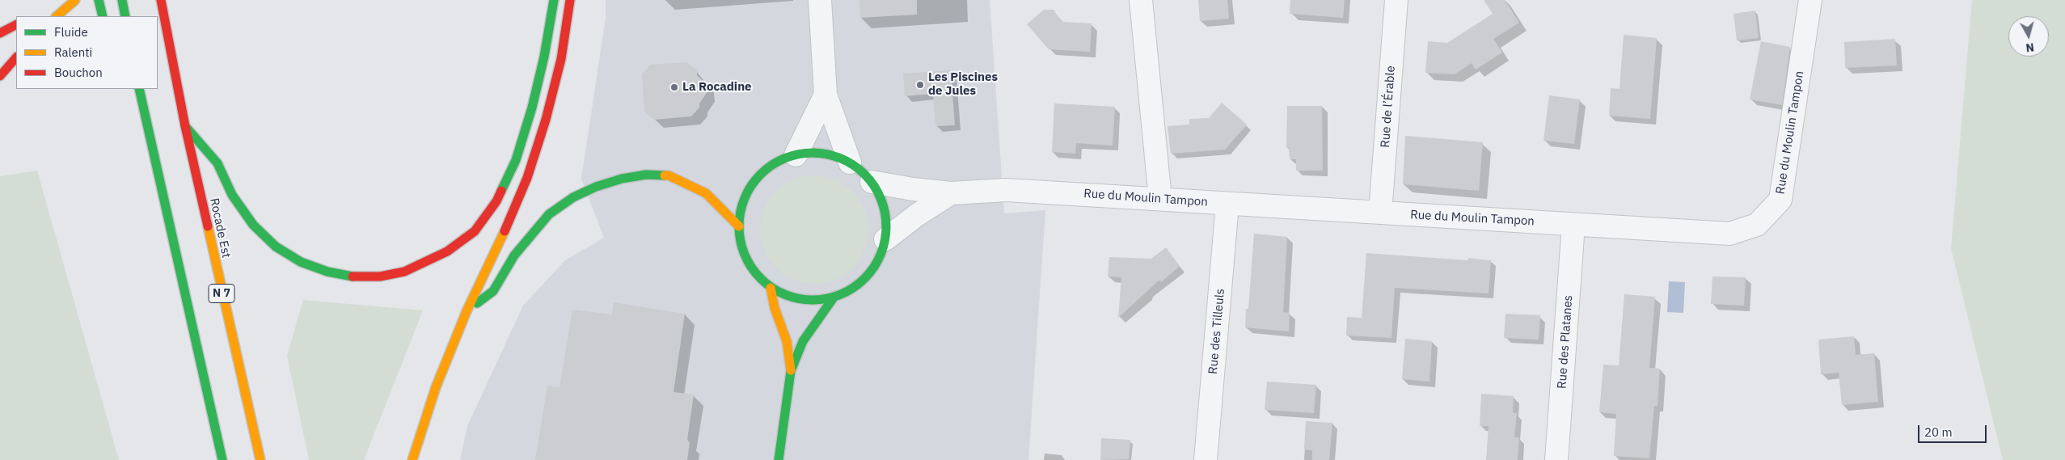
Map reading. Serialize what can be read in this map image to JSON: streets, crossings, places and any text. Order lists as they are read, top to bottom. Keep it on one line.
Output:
{"streets":{"main road":["Rocade Est","N 7"],"street":["Rue de l’Érable","Rue du Moulin Tampon","Rue des Tilleuls","Rue des Platanes"]},"crossings":[["Rue de l’Érable","Rue du Moulin Tampon"],["Rue du Moulin Tampon","Rue des Tilleuls"],["Rue du Moulin Tampon","Rue des Platanes"]],"places":["Les Piscines de Jules","La Rocadine"],"legend":["Fluide","Ralenti","Bouchon"],"scale_bar":"20 m","north":"bottom"}
